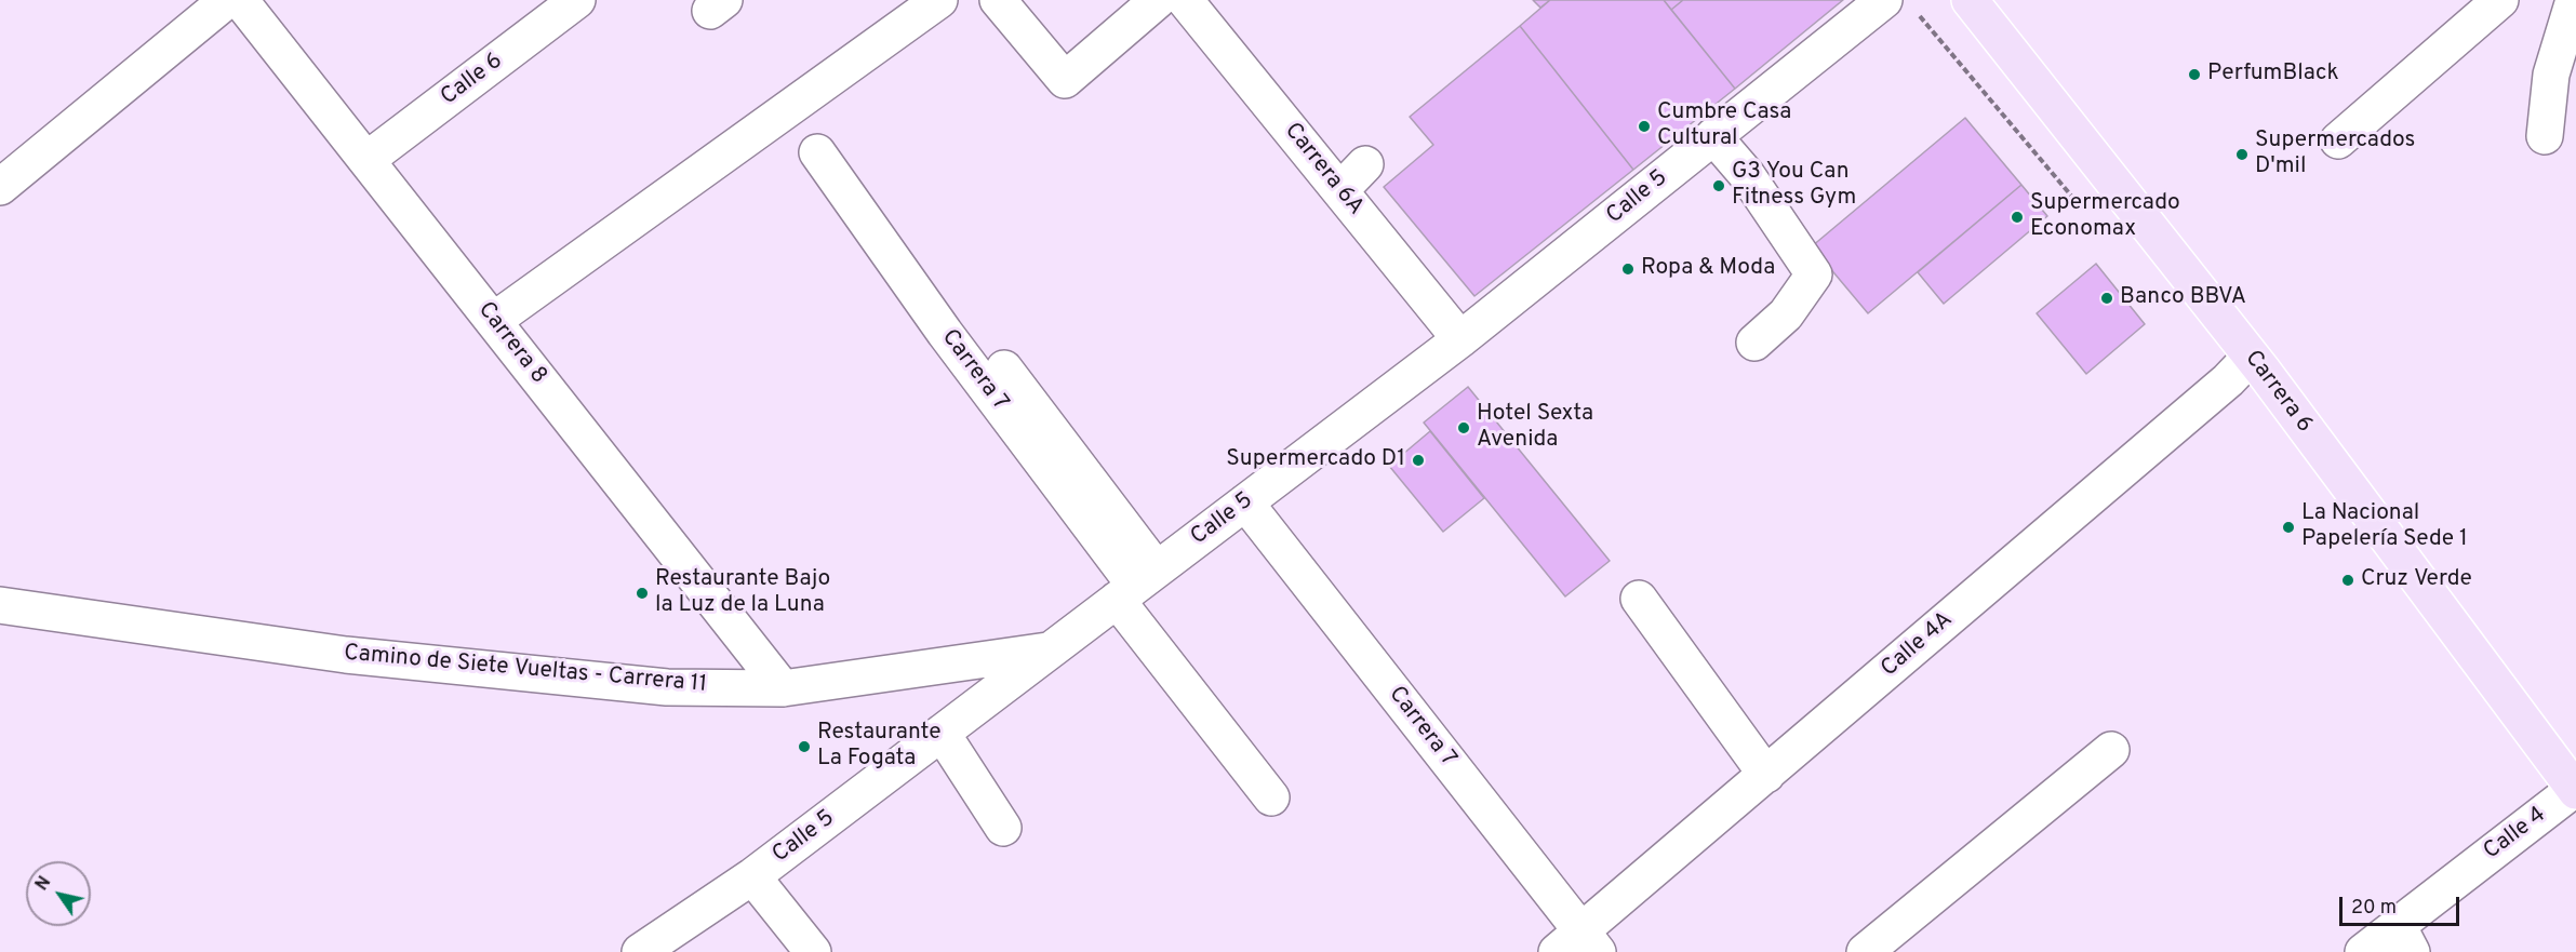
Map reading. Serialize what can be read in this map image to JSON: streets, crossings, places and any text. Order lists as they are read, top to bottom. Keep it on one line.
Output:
{"streets":{"main road":["Carrera 6"],"street":["Calle 6","Carrera 6A","Calle 5","Carrera 8","Carrera 7","Calle 4A","Camino de Siete Vueltas - Carrera 11","Calle 4"]},"crossings":[["Calle 6","Carrera 8"],["Carrera 6A","Calle 5"],["Calle 5","Carrera 7"],["Calle 5","Camino de Siete Vueltas - Carrera 11"],["Carrera 8","Camino de Siete Vueltas - Carrera 11"],["Carrera 7","Calle 4A"],["Carrera 6","Calle 4A"],["Carrera 6","Calle 4"]],"places":["PerfumBlack","Cumbre Casa Cultural","Supermercados D'mil","G3 You Can Fitness Gym","Supermercado Economax","Ropa & Moda","Banco BBVA","Hotel Sexta Avenida","Supermercado D1","La Nacional Papelería Sede 1","Cruz Verde","Restaurante Bajo la Luz de la Luna","Restaurante La Fogata"],"scale_bar":"20 m","north":"top left"}
